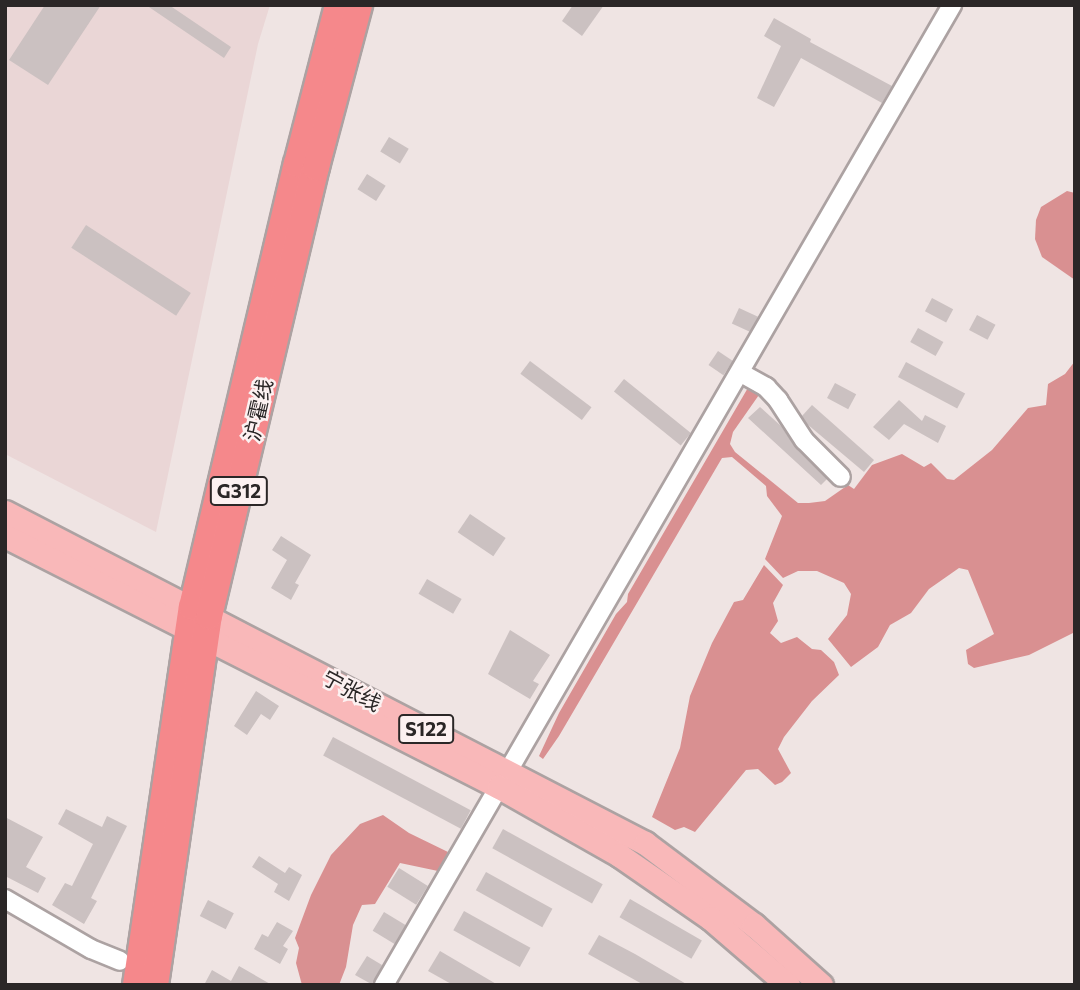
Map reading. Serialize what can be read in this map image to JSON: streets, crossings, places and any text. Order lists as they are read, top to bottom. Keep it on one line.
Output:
{"streets":{"highway":["沪霍线","G312"],"main road":["宁张线","S122"]},"crossings":[["沪霍线","宁张线"]]}
